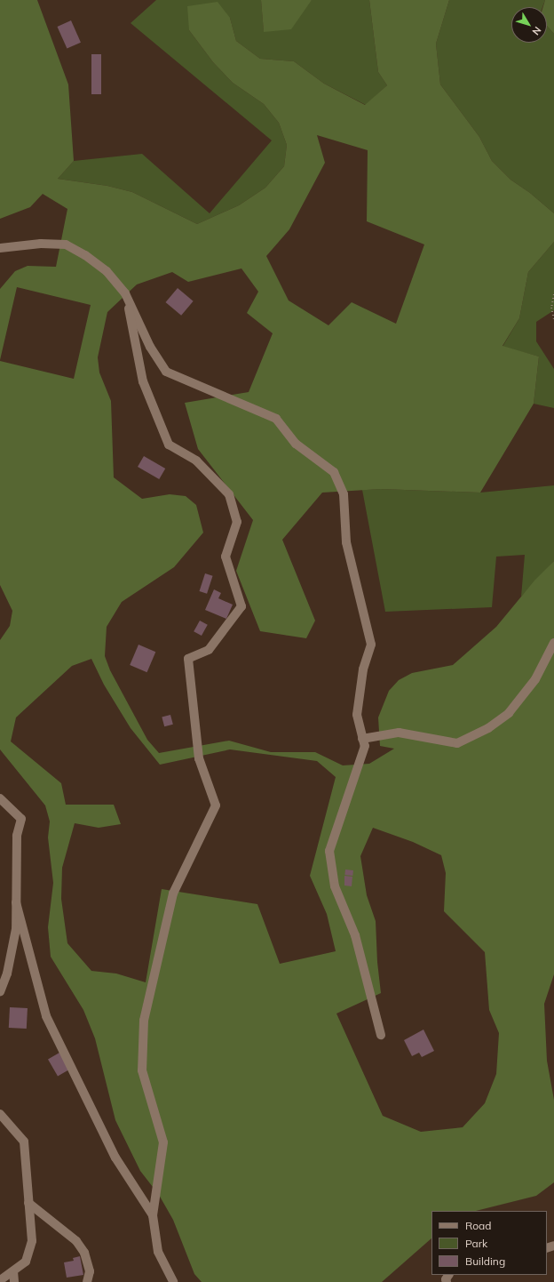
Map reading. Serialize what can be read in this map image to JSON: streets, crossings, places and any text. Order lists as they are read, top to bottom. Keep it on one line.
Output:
{"legend":["Road","Park","Building"],"north":"bottom right"}
